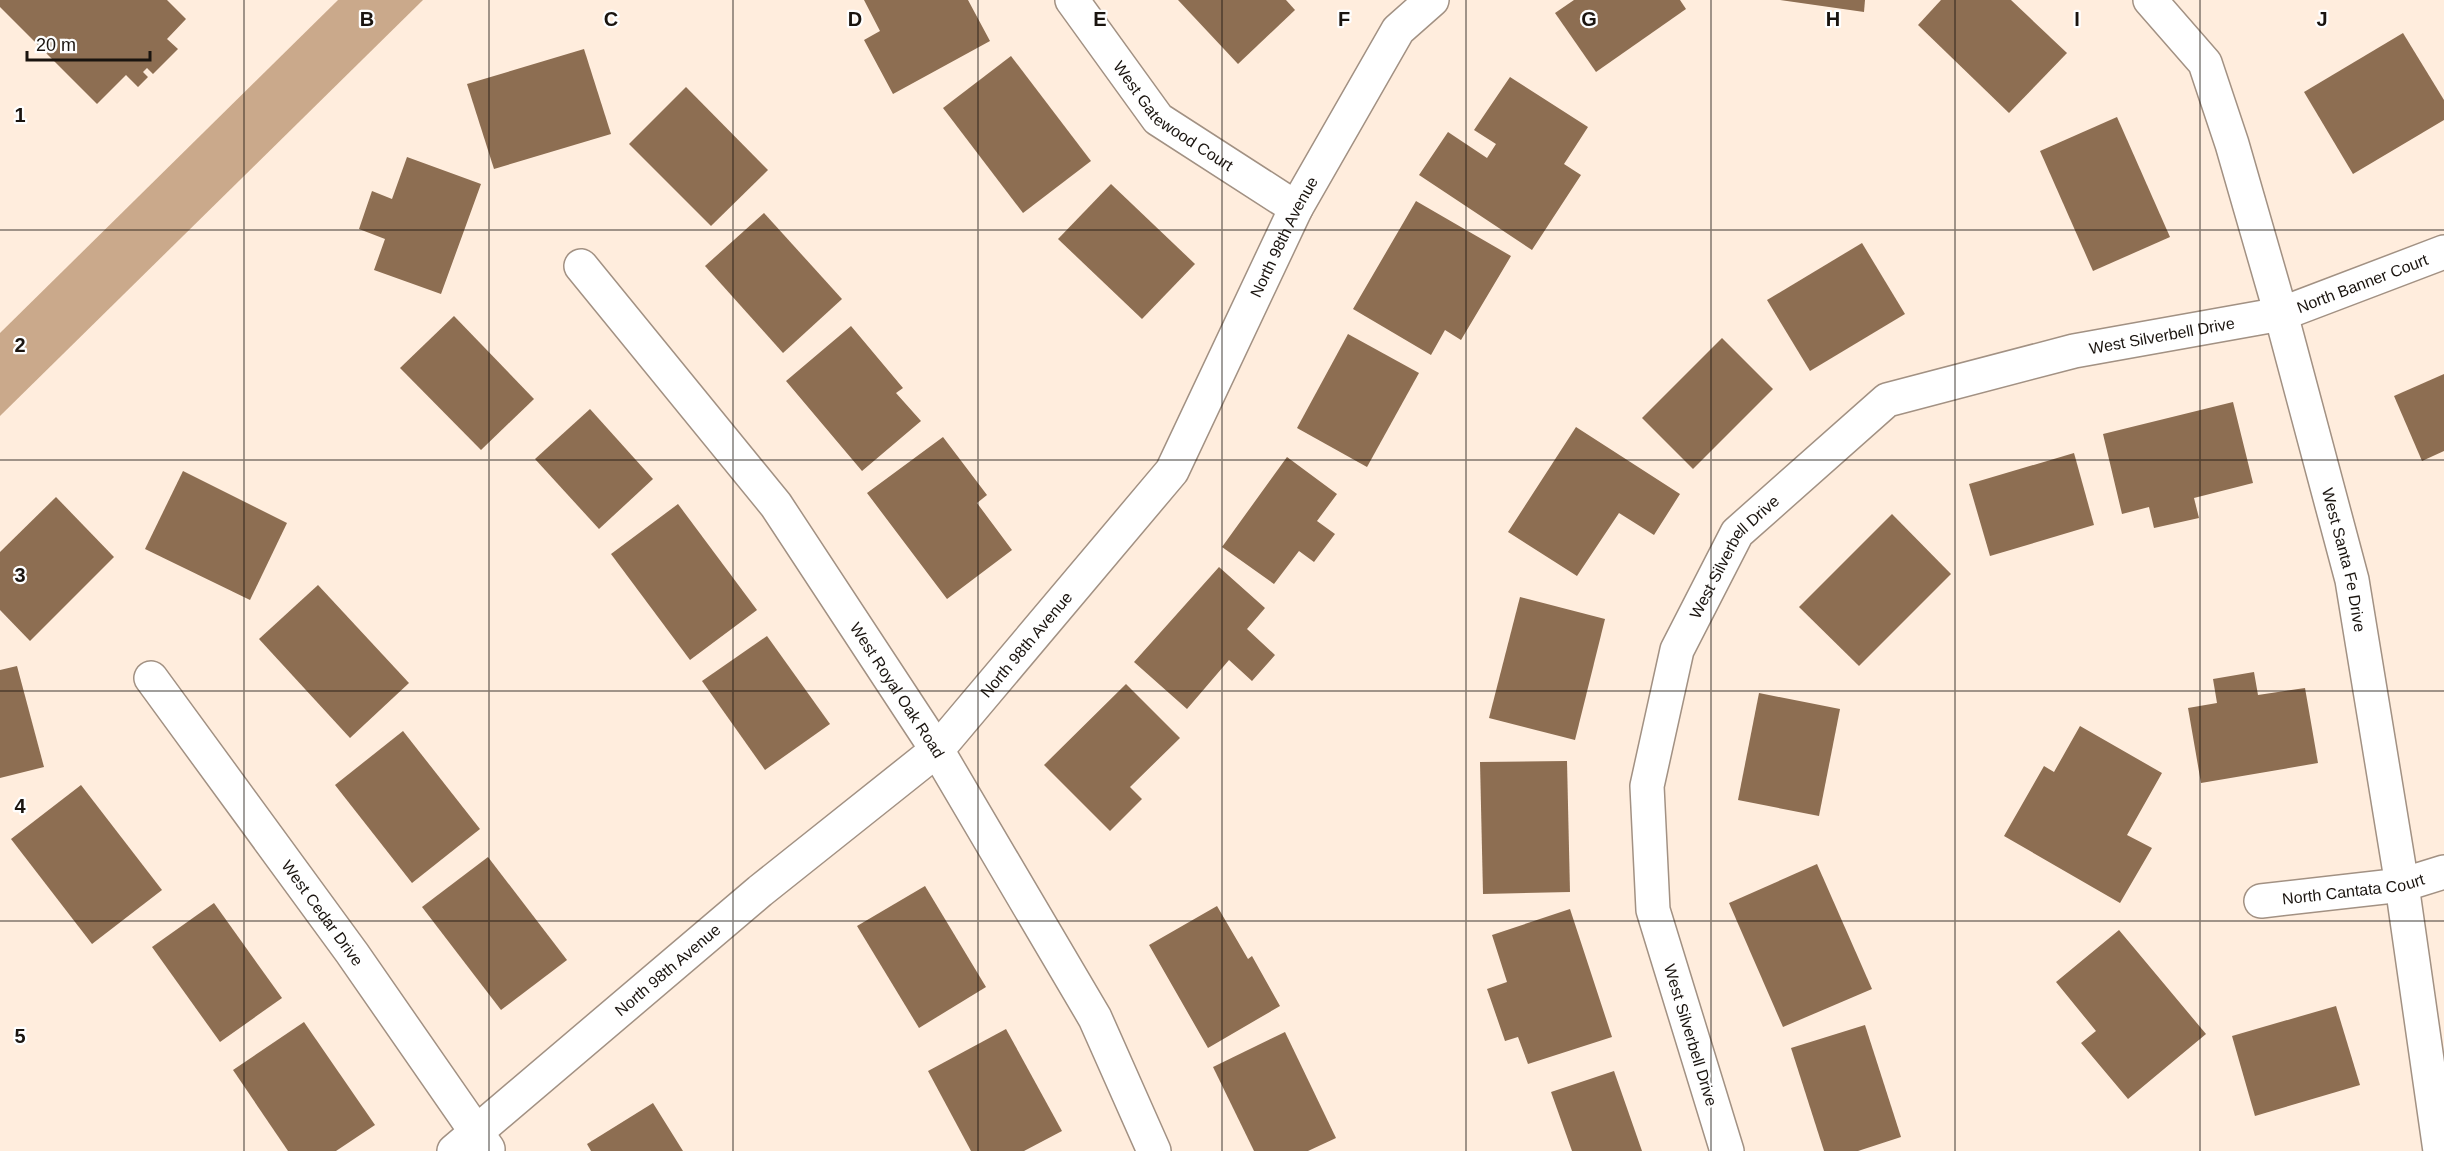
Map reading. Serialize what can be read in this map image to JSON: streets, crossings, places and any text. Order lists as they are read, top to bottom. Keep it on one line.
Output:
{"streets":{"street":["West Gatewood Court","North 98th Avenue","North Banner Court","West Silverbell Drive","West Santa Fe Drive","West Royal Oak Road","North Cantata Court","West Cedar Drive"]},"crossings":[["West Gatewood Court","North 98th Avenue"],["North 98th Avenue","West Royal Oak Road"],["North 98th Avenue","West Cedar Drive"],["North Banner Court","West Silverbell Drive"],["North Banner Court","West Santa Fe Drive"],["West Silverbell Drive","West Santa Fe Drive"],["West Santa Fe Drive","North Cantata Court"]],"scale_bar":"20 m","grid":{"columns":["B","C","D","E","F","G","H","I","J"],"rows":["1","2","3","4","5"]}}
